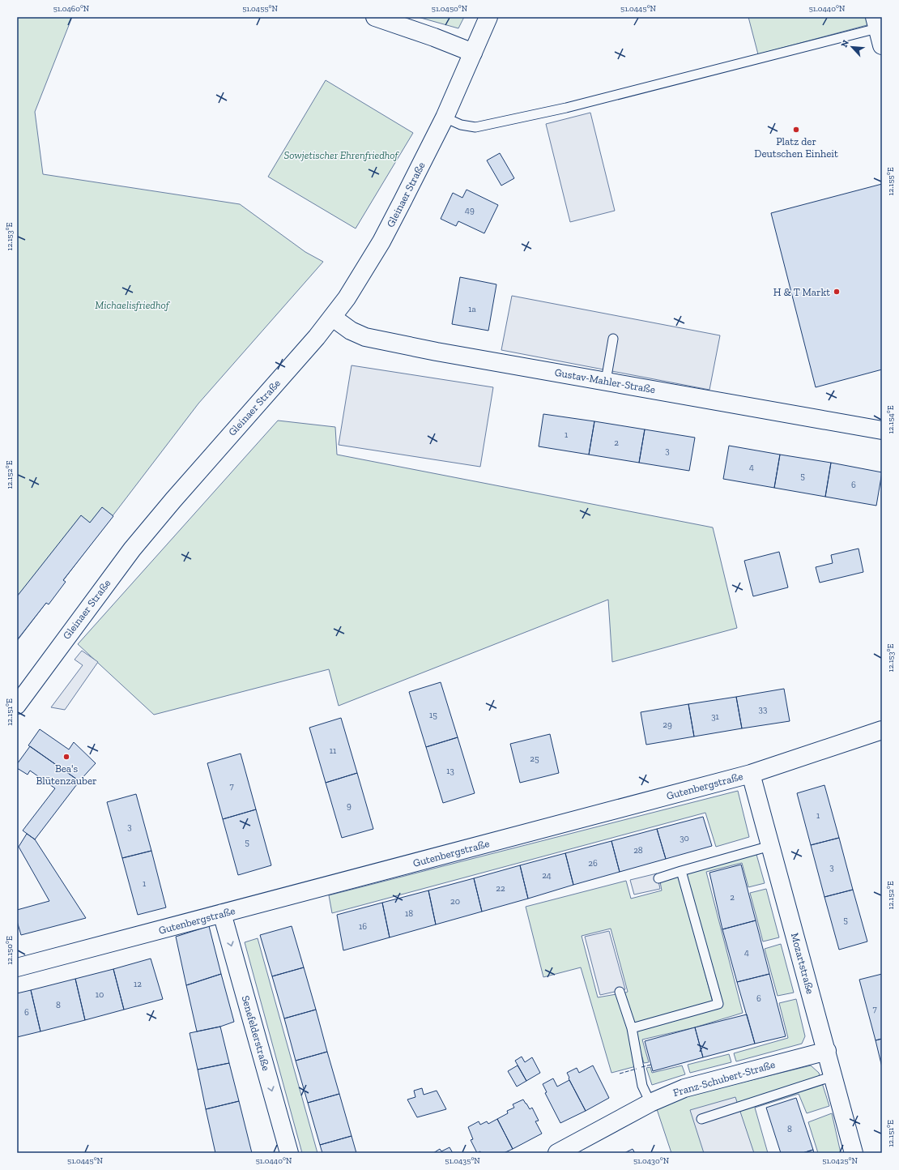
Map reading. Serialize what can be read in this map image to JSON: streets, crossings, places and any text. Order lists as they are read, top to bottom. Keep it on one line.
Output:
{"streets":{"street":["Gleinaer Straße","Gustav-Mahler-Straße","Gutenbergstraße","Mozartstraße","Senefelderstraße","Franz-Schubert-Straße"]},"crossings":[["Gleinaer Straße","Gustav-Mahler-Straße"],["Gutenbergstraße","Mozartstraße"],["Gutenbergstraße","Senefelderstraße"],["Mozartstraße","Franz-Schubert-Straße"]],"one_way":["Senefelderstraße"],"parks":["Sowjetischer Ehrenfriedhof","Michaelisfriedhof"],"places":["Platz der Deutschen Einheit","H & T Markt","Bea's Blütenzauber"],"house_numbers":["49","1a","1","2","3","4","5","6","33","15","31","29","11","25","13","7","9","1","3","30","5","28","26","3","24","1","22","2","20","18","5","16","4","12","10","6","8","7","6","8"],"north":"top left","coordinates":["51.0460°N","51.0455°N","51.0450°N","51.0445°N","51.0440°N","12.155°E","12.153°E","12.154°E","12.152°E","12.151°E","12.150°E","51.0435°N","51.0430°N","51.0425°N"]}
